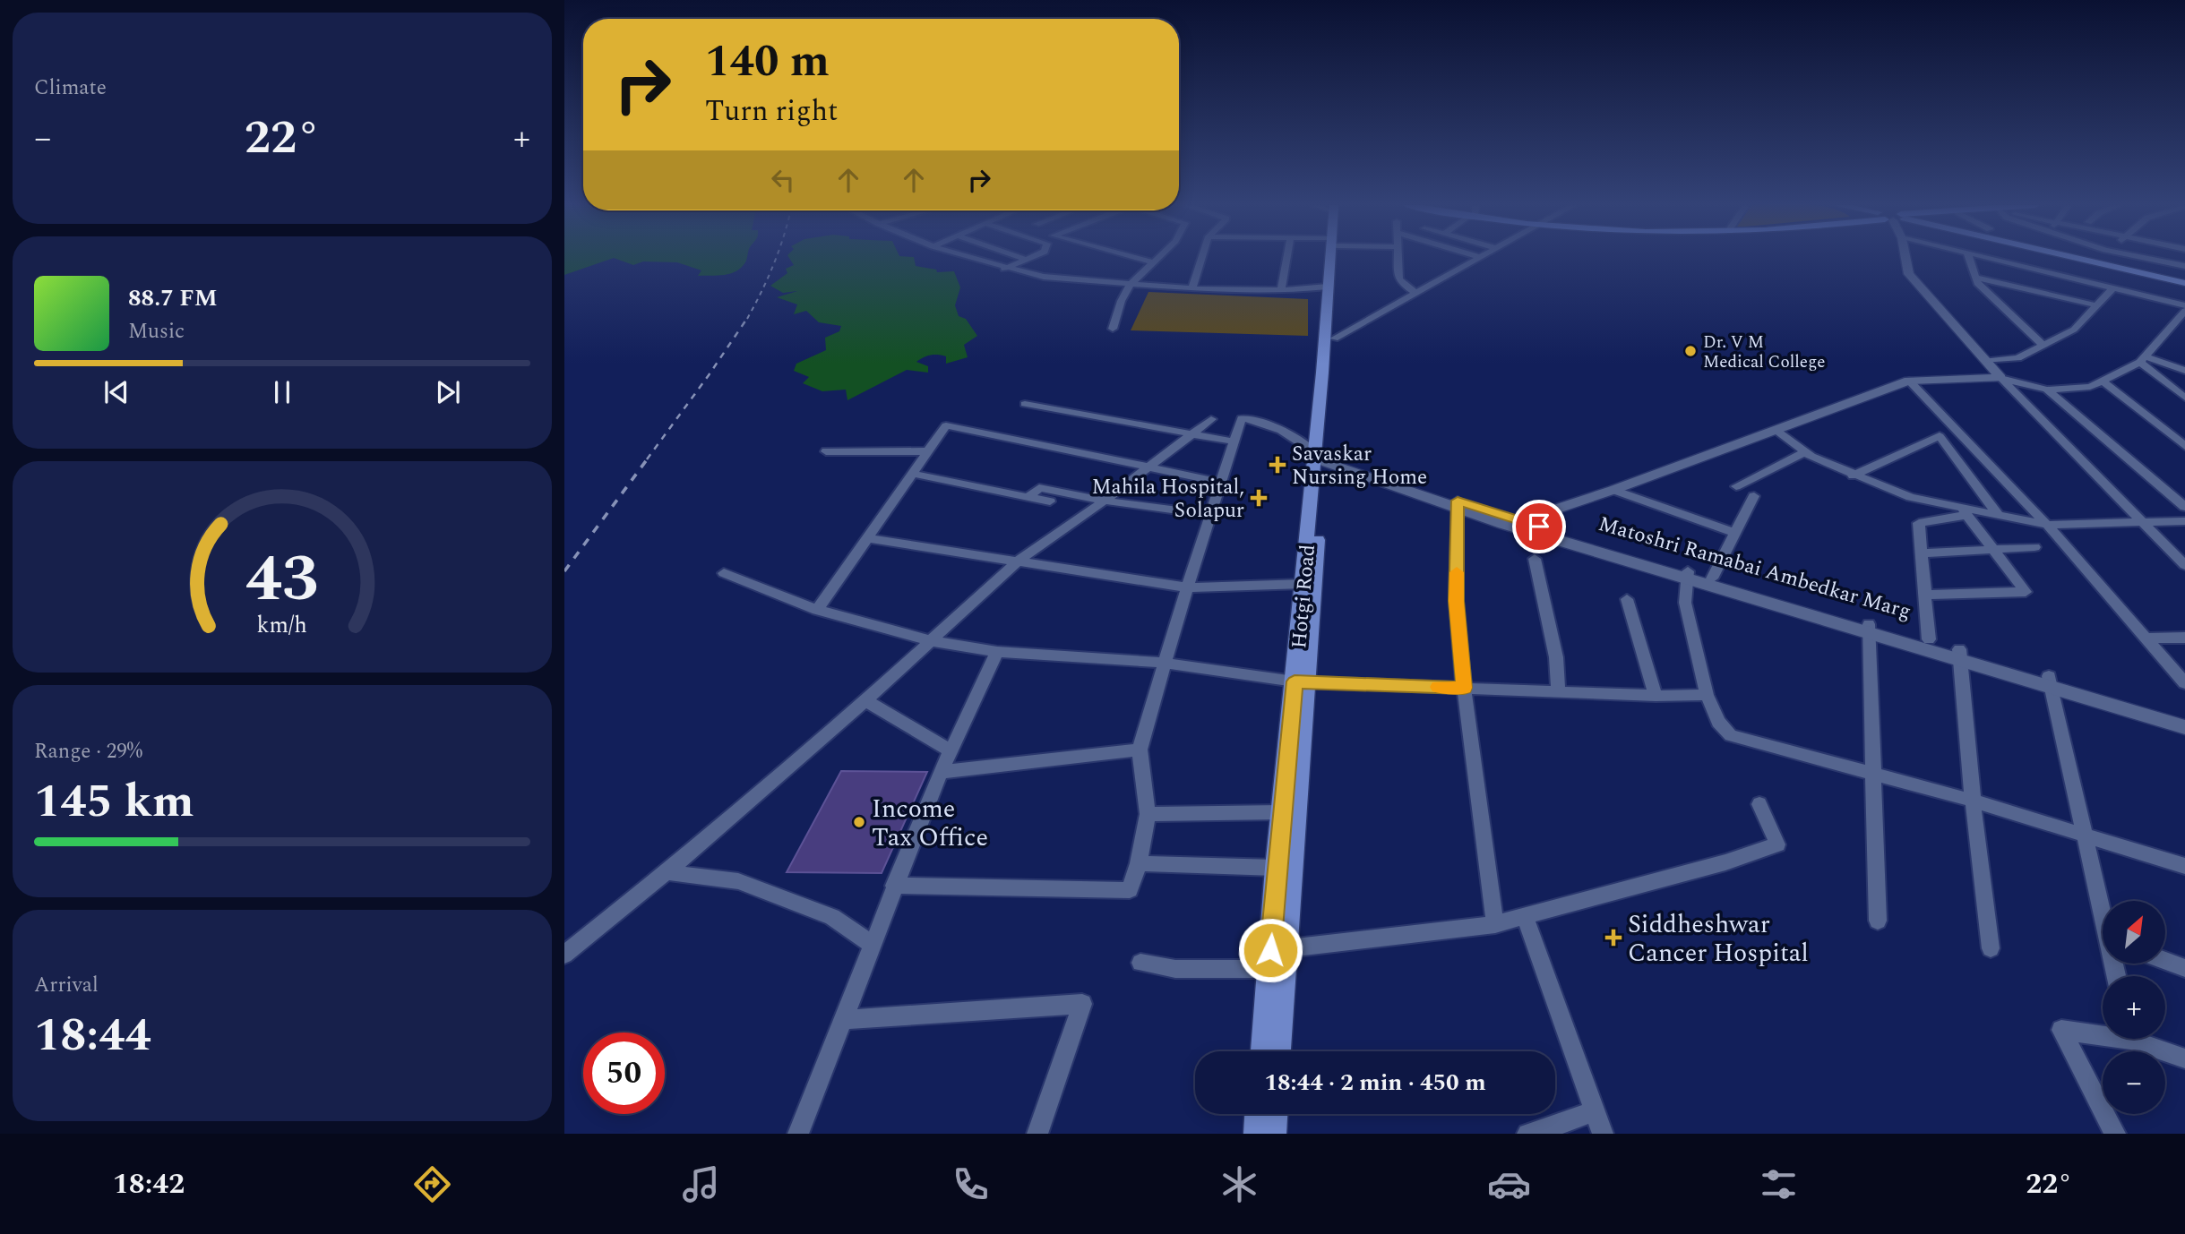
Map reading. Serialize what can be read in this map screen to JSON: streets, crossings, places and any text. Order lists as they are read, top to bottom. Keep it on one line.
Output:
{"streets":{"main road":["Hotgi Road"],"street":["Matoshri Ramabai Ambedkar Marg"]},"places":{"other":["Dr. V M Medical College","Income Tax Office"],"health":["Savaskar Nursing Home","Mahila Hospital, Solapur","Siddheshwar Cancer Hospital"]},"north":"top right","page":{"tile":["Climate",["Range · 29%","145 km"],["Arrival","18:44"]],"turn":["140 m","Turn right"],"heat":["−","22°","+"],"song":["88.7 FM","Music"],"map_buttons":["+","−"],"limit":"50","trip":"18:44 · 2 min · 450 m","tabs":["18:42","22°"],"gauge":["43","km/h"]}}
